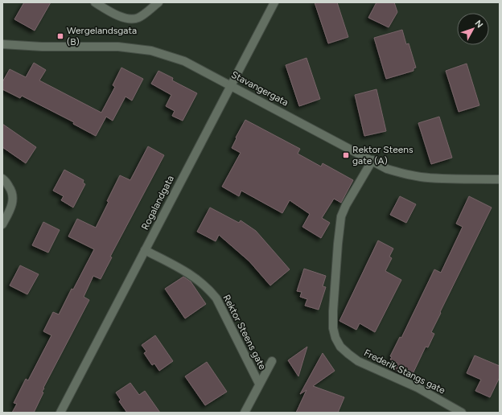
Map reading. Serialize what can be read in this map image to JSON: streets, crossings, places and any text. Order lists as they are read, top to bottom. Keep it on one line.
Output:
{"streets":{"street":["Stavangergata","Rogalandgata","Rektor Steens gate","Frederik Stangs gate"]},"crossings":[["Stavangergata","Rogalandgata"],["Stavangergata","Frederik Stangs gate"],["Rogalandgata","Rektor Steens gate"]],"places":{"transit":["Wergelandsgata (B)","Rektor Steens gate (A)"]},"north":"top right"}
